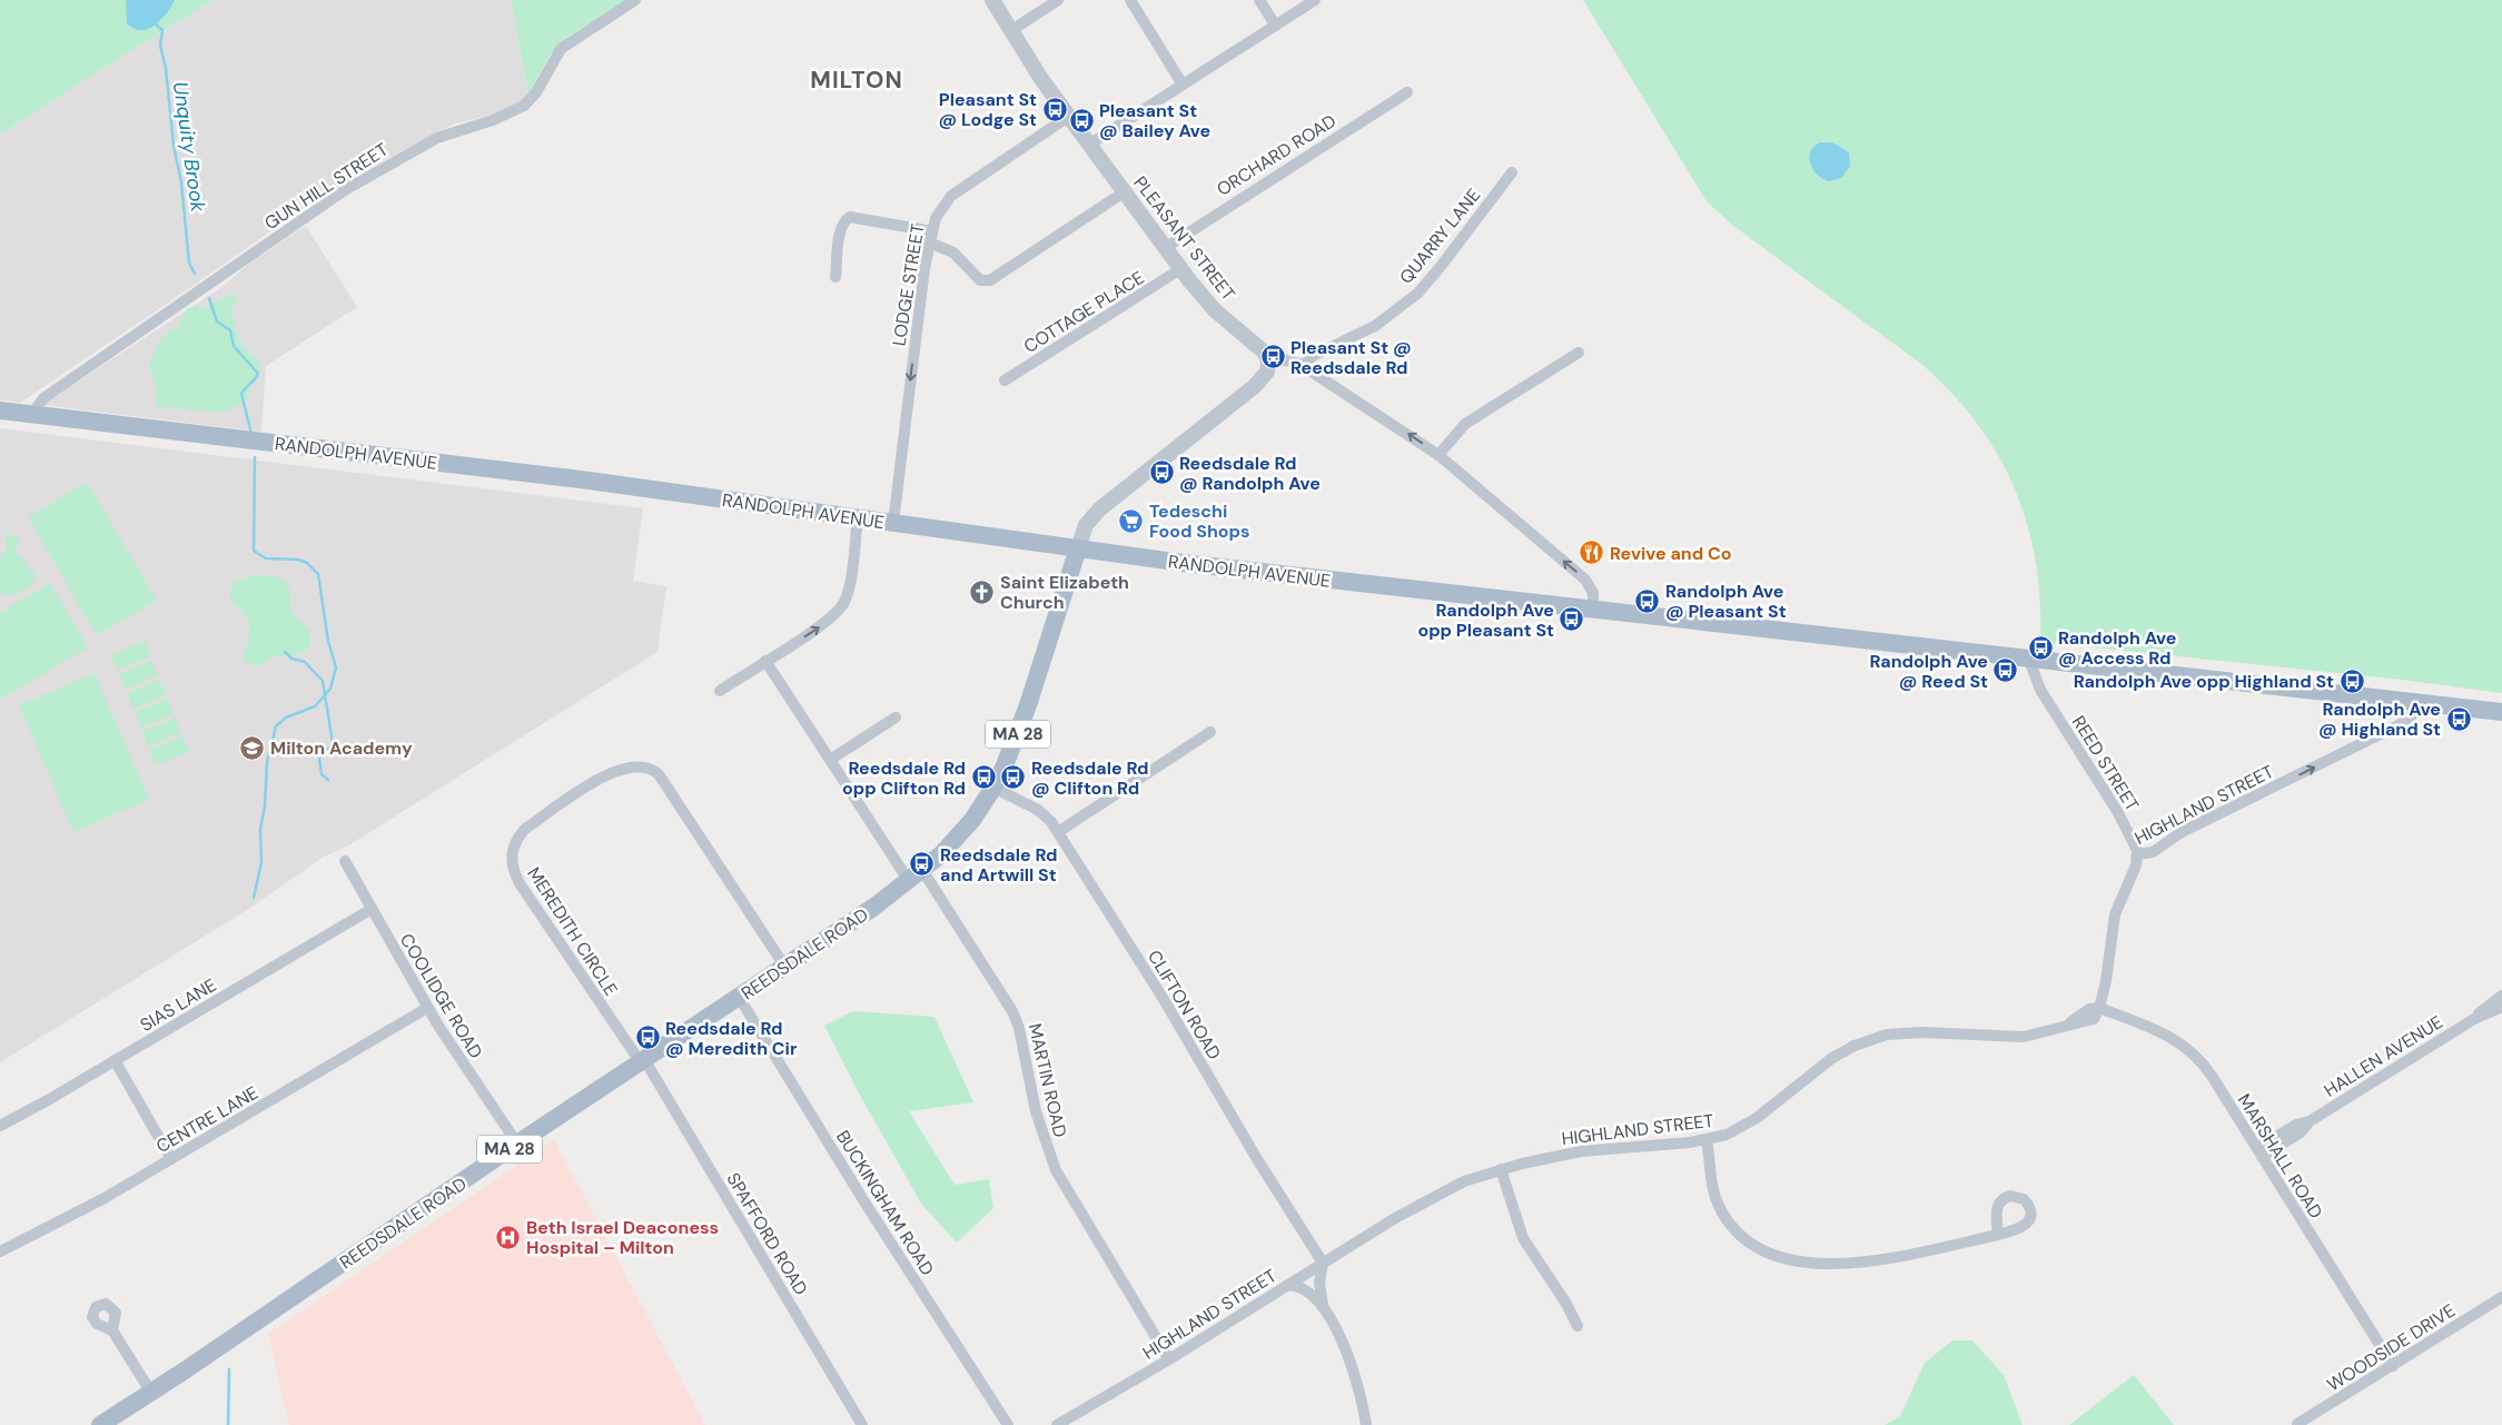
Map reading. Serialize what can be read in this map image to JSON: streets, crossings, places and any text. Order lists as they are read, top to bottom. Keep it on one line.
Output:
{"streets":{"main road":["RANDOLPH AVENUE","MA 28","REEDSDALE ROAD"],"street":["ORCHARD ROAD","GUN HILL STREET","QUARRY LANE","PLEASANT STREET","LODGE STREET","COTTAGE PLACE","REED STREET","HIGHLAND STREET","MEREDITH CIRCLE","COOLIDGE ROAD","SIAS LANE","CLIFTON ROAD","HALLEN AVENUE","MARTIN ROAD","CENTRE LANE","MARSHALL ROAD","BUCKINGHAM ROAD","SPAFFORD ROAD","WOODSIDE DRIVE"]},"crossings":[["ORCHARD ROAD","PLEASANT STREET"],["GUN HILL STREET","RANDOLPH AVENUE"],["PLEASANT STREET","LODGE STREET"],["PLEASANT STREET","COTTAGE PLACE"],["PLEASANT STREET","REEDSDALE ROAD"],["LODGE STREET","RANDOLPH AVENUE"],["RANDOLPH AVENUE","REED STREET"],["RANDOLPH AVENUE","HIGHLAND STREET"],["RANDOLPH AVENUE","REEDSDALE ROAD"],["REED STREET","HIGHLAND STREET"],["HIGHLAND STREET","CLIFTON ROAD"],["HIGHLAND STREET","MARTIN ROAD"],["HIGHLAND STREET","MARSHALL ROAD"],["MEREDITH CIRCLE","REEDSDALE ROAD"],["MEREDITH CIRCLE","SPAFFORD ROAD"],["REEDSDALE ROAD","COOLIDGE ROAD"],["REEDSDALE ROAD","CLIFTON ROAD"],["REEDSDALE ROAD","MARTIN ROAD"],["REEDSDALE ROAD","BUCKINGHAM ROAD"],["REEDSDALE ROAD","SPAFFORD ROAD"],["COOLIDGE ROAD","SIAS LANE"],["COOLIDGE ROAD","CENTRE LANE"],["HALLEN AVENUE","MARSHALL ROAD"],["MARSHALL ROAD","WOODSIDE DRIVE"]],"one_way":["LODGE STREET"],"districts":["MILTON"],"water":["Unquity Brook"],"places":{"bus stop":["Pleasant St @ Lodge St","Pleasant St @ Bailey Ave","Pleasant St @ Reedsdale Rd","Reedsdale Rd @ Randolph Ave","Randolph Ave @ Pleasant St","Randolph Ave opp Pleasant St","Randolph Ave @ Access Rd","Randolph Ave @ Reed St","Randolph Ave opp Highland St","Randolph Ave @ Highland St","Reedsdale Rd opp Clifton Rd","Reedsdale Rd @ Clifton Rd","Reedsdale Rd and Artwill St","Reedsdale Rd @ Meredith Cir"],"supermarket":["Tedeschi Food Shops"],"restaurant":["Revive and Co"],"church":["Saint Elizabeth Church"],"school or university":["Milton Academy"],"hospital":["Beth Israel Deaconess Hospital – Milton"]}}
